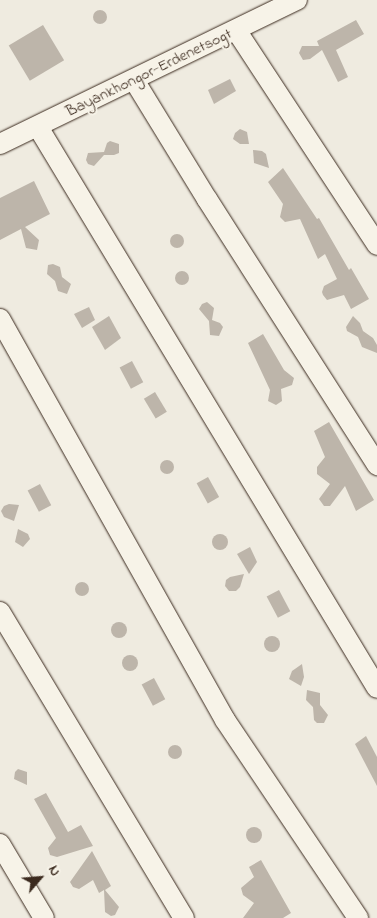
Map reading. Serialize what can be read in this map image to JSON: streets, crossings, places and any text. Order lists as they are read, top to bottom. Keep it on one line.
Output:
{"streets":{"street":["Bayankhongor-Erdenetsogt"]},"north":"top right"}
